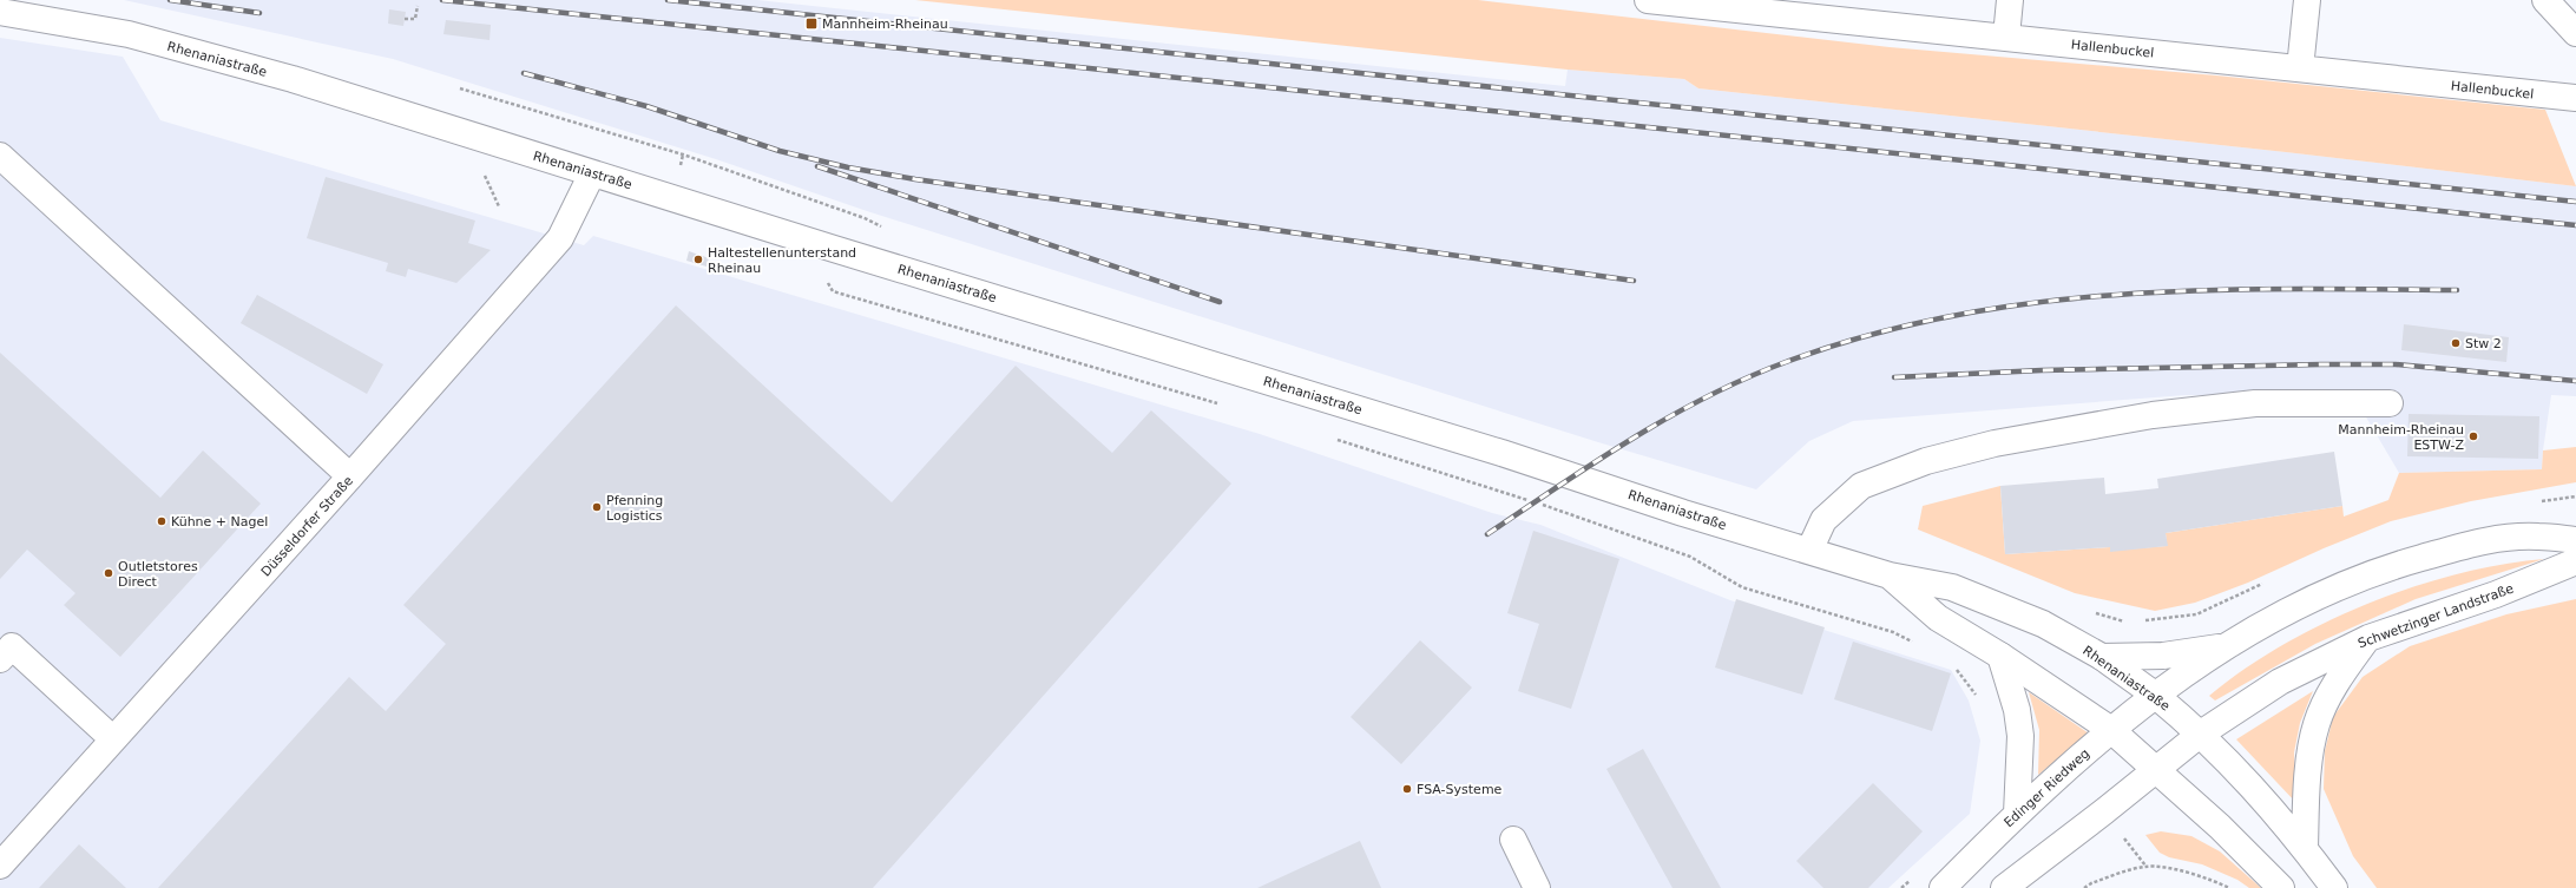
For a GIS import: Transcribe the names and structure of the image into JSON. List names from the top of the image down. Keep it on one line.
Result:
{"streets":{"main road":["Hallenbuckel","Rhenaniastraße","Düsseldorfer Straße","Schwetzinger Landstraße","Edinger Riedweg"]},"crossings":[["Rhenaniastraße","Düsseldorfer Straße"],["Rhenaniastraße","Schwetzinger Landstraße"],["Rhenaniastraße","Edinger Riedweg"]],"places":{"transit":["Mannheim-Rheinau"],"other":["Haltestellenunterstand Rheinau","Stw 2","Mannheim-Rheinau ESTW-Z","Pfenning Logistics","Kühne + Nagel","Outletstores Direct","FSA-Systeme"]}}
